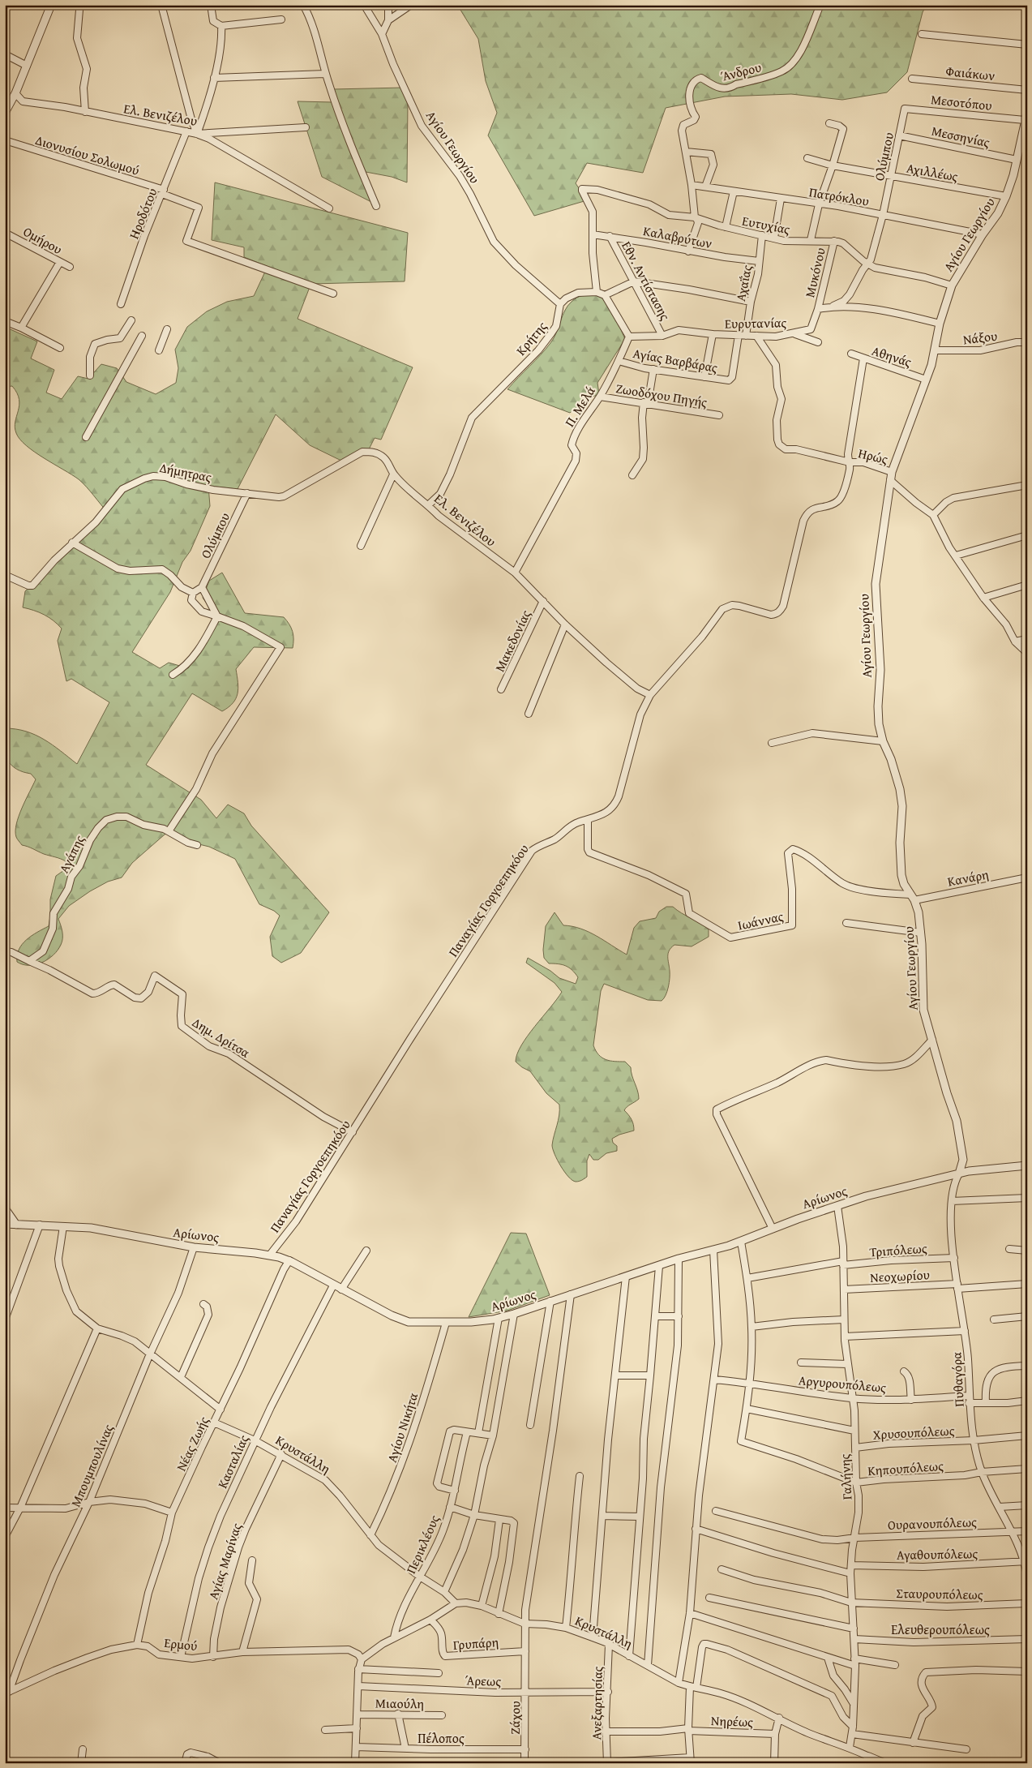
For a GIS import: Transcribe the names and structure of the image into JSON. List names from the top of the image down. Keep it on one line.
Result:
{"streets":{"street":["Άνδρου","Φαιάκων","Μεσοτόπου","Ελ. Βενιζέλου","Μεσσηνίας","Αγίου Γεωργίου","Διονυσίου Σολωμού","Ολύμπου","Αχιλλέως","Πατρόκλου","Ηροδότου","Ευτυχίας","Καλαβρύτων","Ομήρου","Μυκόνου","Εθν. Αντίστασης","Αχαΐας","Ευρυτανίας","Νάξου","Κρήτης","Αθηνάς","Αγίας Βαρβάρας","Ζωοδόχου Πηγής","Π. Μελά","Ηρώς","Δήμητρας","Μακεδονίας","Αγάπης","Κανάρη","Παναγίας Γοργοεπηκόου","Ιωάννας","Δημ. Δρίτσα","Αρίωνος","Τριπόλεως","Νεοχωρίου","Πυθαγόρα","Αργυρουπόλεως","Αγίου Νικήτα","Χρυσουπόλεως","Νέας Ζωής","Κρυστάλλη","Κασταλίας","Μπουμπουλίνας","Κηπουπόλεως","Γαλήνης","Ουρανουπόλεως","Περικλέους","Αγαθουπόλεως","Αγίας Μαρίνας","Σταυρουπόλεως","Ελευθερουπόλεως","Γρυπάρη","Ερμού","Άρεως","Μιαούλη","Ανεξαρτησίας","Ζάχου","Νηρέως","Πέλοπος"]},"crossings":[["Άνδρου","Πατρόκλου"],["Άνδρου","Ευτυχίας"],["Άνδρου","Καλαβρύτων"],["Μεσοτόπου","Αγίου Γεωργίου"],["Μεσοτόπου","Ολύμπου"],["Ελ. Βενιζέλου","Ολύμπου"],["Ελ. Βενιζέλου","Ηροδότου"],["Ελ. Βενιζέλου","Κρήτης"],["Ελ. Βενιζέλου","Π. Μελά"],["Ελ. Βενιζέλου","Δήμητρας"],["Ελ. Βενιζέλου","Μακεδονίας"],["Ελ. Βενιζέλου","Παναγίας Γοργοεπηκόου"],["Μεσσηνίας","Αγίου Γεωργίου"],["Μεσσηνίας","Ολύμπου"],["Αγίου Γεωργίου","Αχιλλέως"],["Αγίου Γεωργίου","Πατρόκλου"],["Αγίου Γεωργίου","Ευτυχίας"],["Αγίου Γεωργίου","Νάξου"],["Αγίου Γεωργίου","Κρήτης"],["Αγίου Γεωργίου","Αθηνάς"],["Αγίου Γεωργίου","Ηρώς"],["Αγίου Γεωργίου","Κανάρη"],["Αγίου Γεωργίου","Ιωάννας"],["Αγίου Γεωργίου","Αρίωνος"],["Αγίου Γεωργίου","Πυθαγόρα"],["Διονυσίου Σολωμού","Ηροδότου"],["Ολύμπου","Αχιλλέως"],["Ολύμπου","Πατρόκλου"],["Ολύμπου","Ευτυχίας"],["Ολύμπου","Δήμητρας"],["Ευτυχίας","Καλαβρύτων"],["Ευτυχίας","Μυκόνου"],["Ευτυχίας","Αχαΐας"],["Καλαβρύτων","Εθν. Αντίστασης"],["Καλαβρύτων","Αχαΐας"],["Μυκόνου","Ευρυτανίας"],["Εθν. Αντίστασης","Ευρυτανίας"],["Αχαΐας","Ευρυτανίας"],["Ευρυτανίας","Αγίας Βαρβάρας"],["Ευρυτανίας","Π. Μελά"],["Ευρυτανίας","Ηρώς"],["Αθηνάς","Παναγίας Γοργοεπηκόου"],["Αγίας Βαρβάρας","Π. Μελά"],["Ζωοδόχου Πηγής","Π. Μελά"],["Ηρώς","Παναγίας Γοργοεπηκόου"],["Αγάπης","Δημ. Δρίτσα"],["Κανάρη","Ιωάννας"],["Παναγίας Γοργοεπηκόου","Ιωάννας"],["Παναγίας Γοργοεπηκόου","Δημ. Δρίτσα"],["Παναγίας Γοργοεπηκόου","Αρίωνος"],["Αρίωνος","Πυθαγόρα"],["Αρίωνος","Αγίου Νικήτα"],["Αρίωνος","Νέας Ζωής"],["Αρίωνος","Κασταλίας"],["Αρίωνος","Μπουμπουλίνας"],["Αρίωνος","Γαλήνης"],["Αρίωνος","Ζάχου"],["Τριπόλεως","Πυθαγόρα"],["Τριπόλεως","Γαλήνης"],["Νεοχωρίου","Πυθαγόρα"],["Νεοχωρίου","Γαλήνης"],["Πυθαγόρα","Αργυρουπόλεως"],["Πυθαγόρα","Χρυσουπόλεως"],["Πυθαγόρα","Κηπουπόλεως"],["Πυθαγόρα","Ουρανουπόλεως"],["Πυθαγόρα","Αγαθουπόλεως"],["Αργυρουπόλεως","Γαλήνης"],["Αγίου Νικήτα","Κρυστάλλη"],["Χρυσουπόλεως","Γαλήνης"],["Νέας Ζωής","Κρυστάλλη"],["Νέας Ζωής","Ερμού"],["Κρυστάλλη","Κασταλίας"],["Κρυστάλλη","Γαλήνης"],["Κρυστάλλη","Περικλέους"],["Κρυστάλλη","Αγίας Μαρίνας"],["Κρυστάλλη","Ανεξαρτησίας"],["Κρυστάλλη","Ζάχου"],["Κασταλίας","Ερμού"],["Κηπουπόλεως","Γαλήνης"],["Γαλήνης","Ουρανουπόλεως"],["Γαλήνης","Αγαθουπόλεως"],["Γαλήνης","Σταυρουπόλεως"],["Γαλήνης","Ελευθερουπόλεως"],["Αγίας Μαρίνας","Ερμού"],["Γρυπάρη","Ζάχου"],["Άρεως","Ανεξαρτησίας"],["Άρεως","Ζάχου"],["Ανεξαρτησίας","Νηρέως"],["Ζάχου","Πέλοπος"]]}
